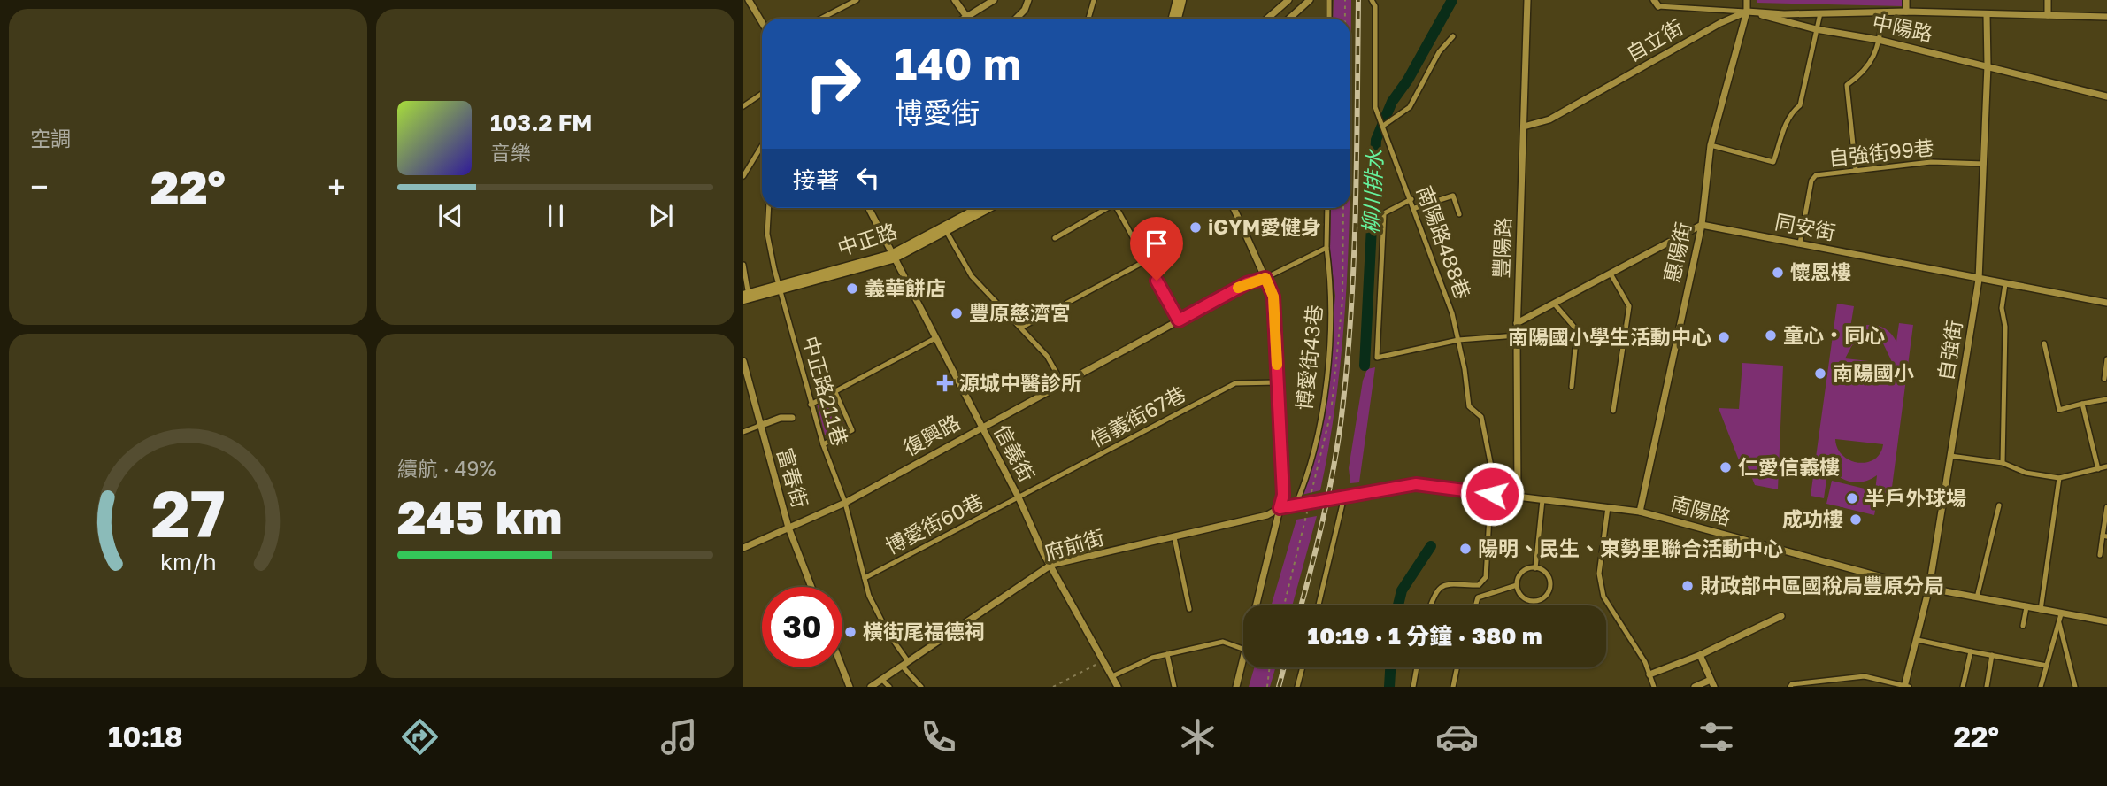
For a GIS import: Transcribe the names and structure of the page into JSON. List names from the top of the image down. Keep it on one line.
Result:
{"streets":{"street":["中陽路","自立街","同安街","中正路","豐陽路","惠陽街","自強街","復興路","信義街","富春街","南陽路","府前街"],"lane":["自強街99巷","南陽路488巷","博愛街43巷","中正路211巷","信義街67巷","博愛街60巷"]},"crossings":[["中陽路","自立街"],["中陽路","惠陽街"],["中陽路","自強街"],["自立街","豐陽路"],["自立街","惠陽街"],["自立街","自強街"],["自強街99巷","同安街"],["自強街99巷","自強街"],["同安街","惠陽街"],["同安街","自強街"],["中正路","中正路211巷"],["中正路","信義街"],["南陽路488巷","南陽路"],["豐陽路","南陽路"],["惠陽街","南陽路"],["自強街","南陽路"],["博愛街43巷","南陽路"],["中正路211巷","復興路"],["中正路211巷","博愛街60巷"],["中正路211巷","府前街"],["信義街67巷","信義街"],["信義街67巷","博愛街60巷"],["復興路","信義街"],["復興路","富春街"],["信義街","博愛街60巷"],["信義街","府前街"],["南陽路","府前街"]],"water":["柳川排水"],"places":{"other":["iGYM愛健身","懷恩樓","義華餅店","豐原慈濟宮","童心‧同心","南陽國小學生活動中心","南陽國小","仁愛信義樓","半戶外球場","成功樓","陽明、民生、東勢里聯合活動中心","財政部中區國稅局豐原分局","橫街尾福德祠"],"health":["源城中醫診所"]},"page":{"tile":["空調",["續航 · 49%","245 km"]],"turn":["140 m","博愛街"],"song":["103.2 FM","音樂"],"then":"接著","heat":["−","22°","+"],"limit":"30","trip":"10:19 · 1 分鐘 · 380 m","tabs":["10:18","22°"],"gauge":["27","km/h"]}}
